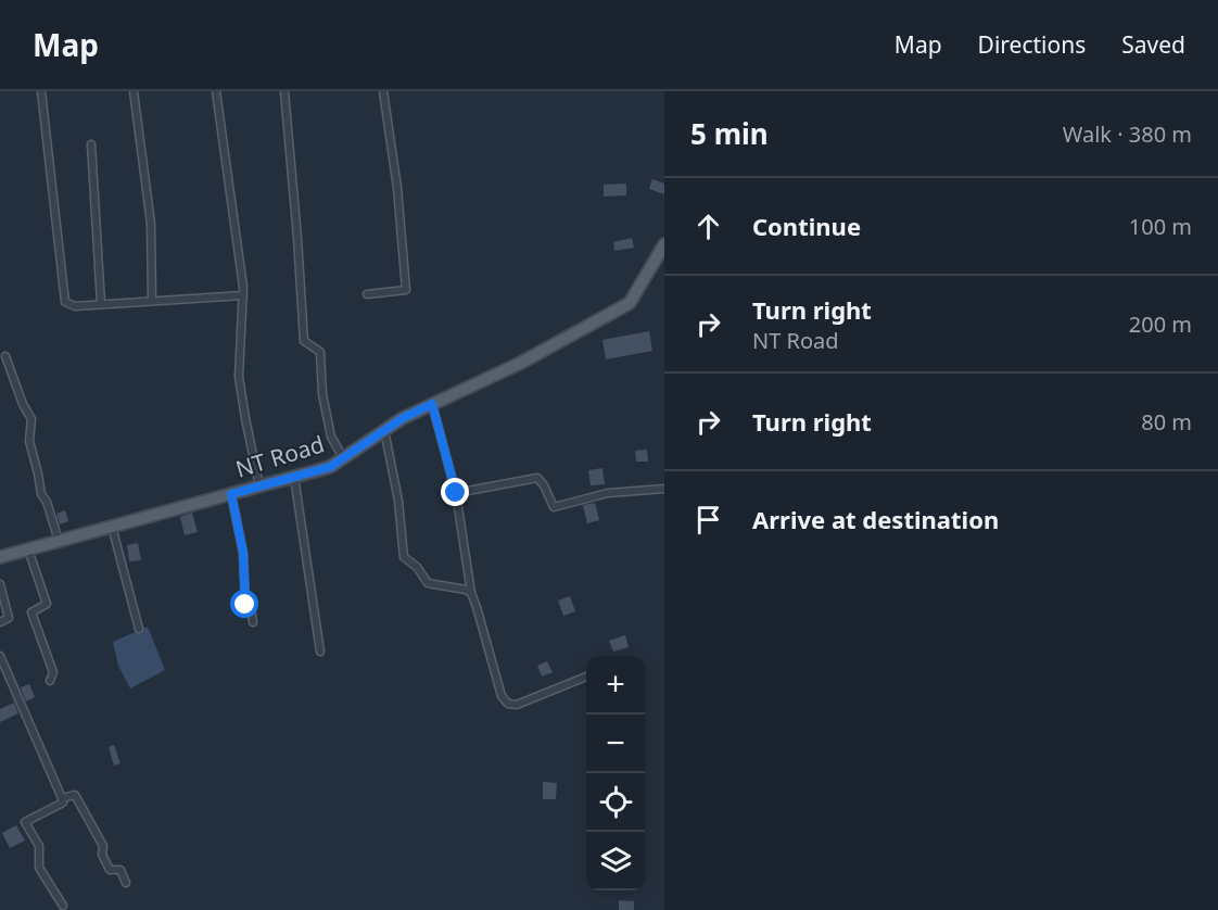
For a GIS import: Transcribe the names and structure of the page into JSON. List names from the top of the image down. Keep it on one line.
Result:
{"streets":{"main road":["NT Road"]},"page":{"header":"Map","nav":["Map","Directions","Saved"],"heading":["5 min","Walk · 380 m"],"list":[["Continue","100 m"],["Turn right","NT Road","200 m"],["Turn right","80 m"],"Arrive at destination"],"map_buttons":["+","−"]}}
